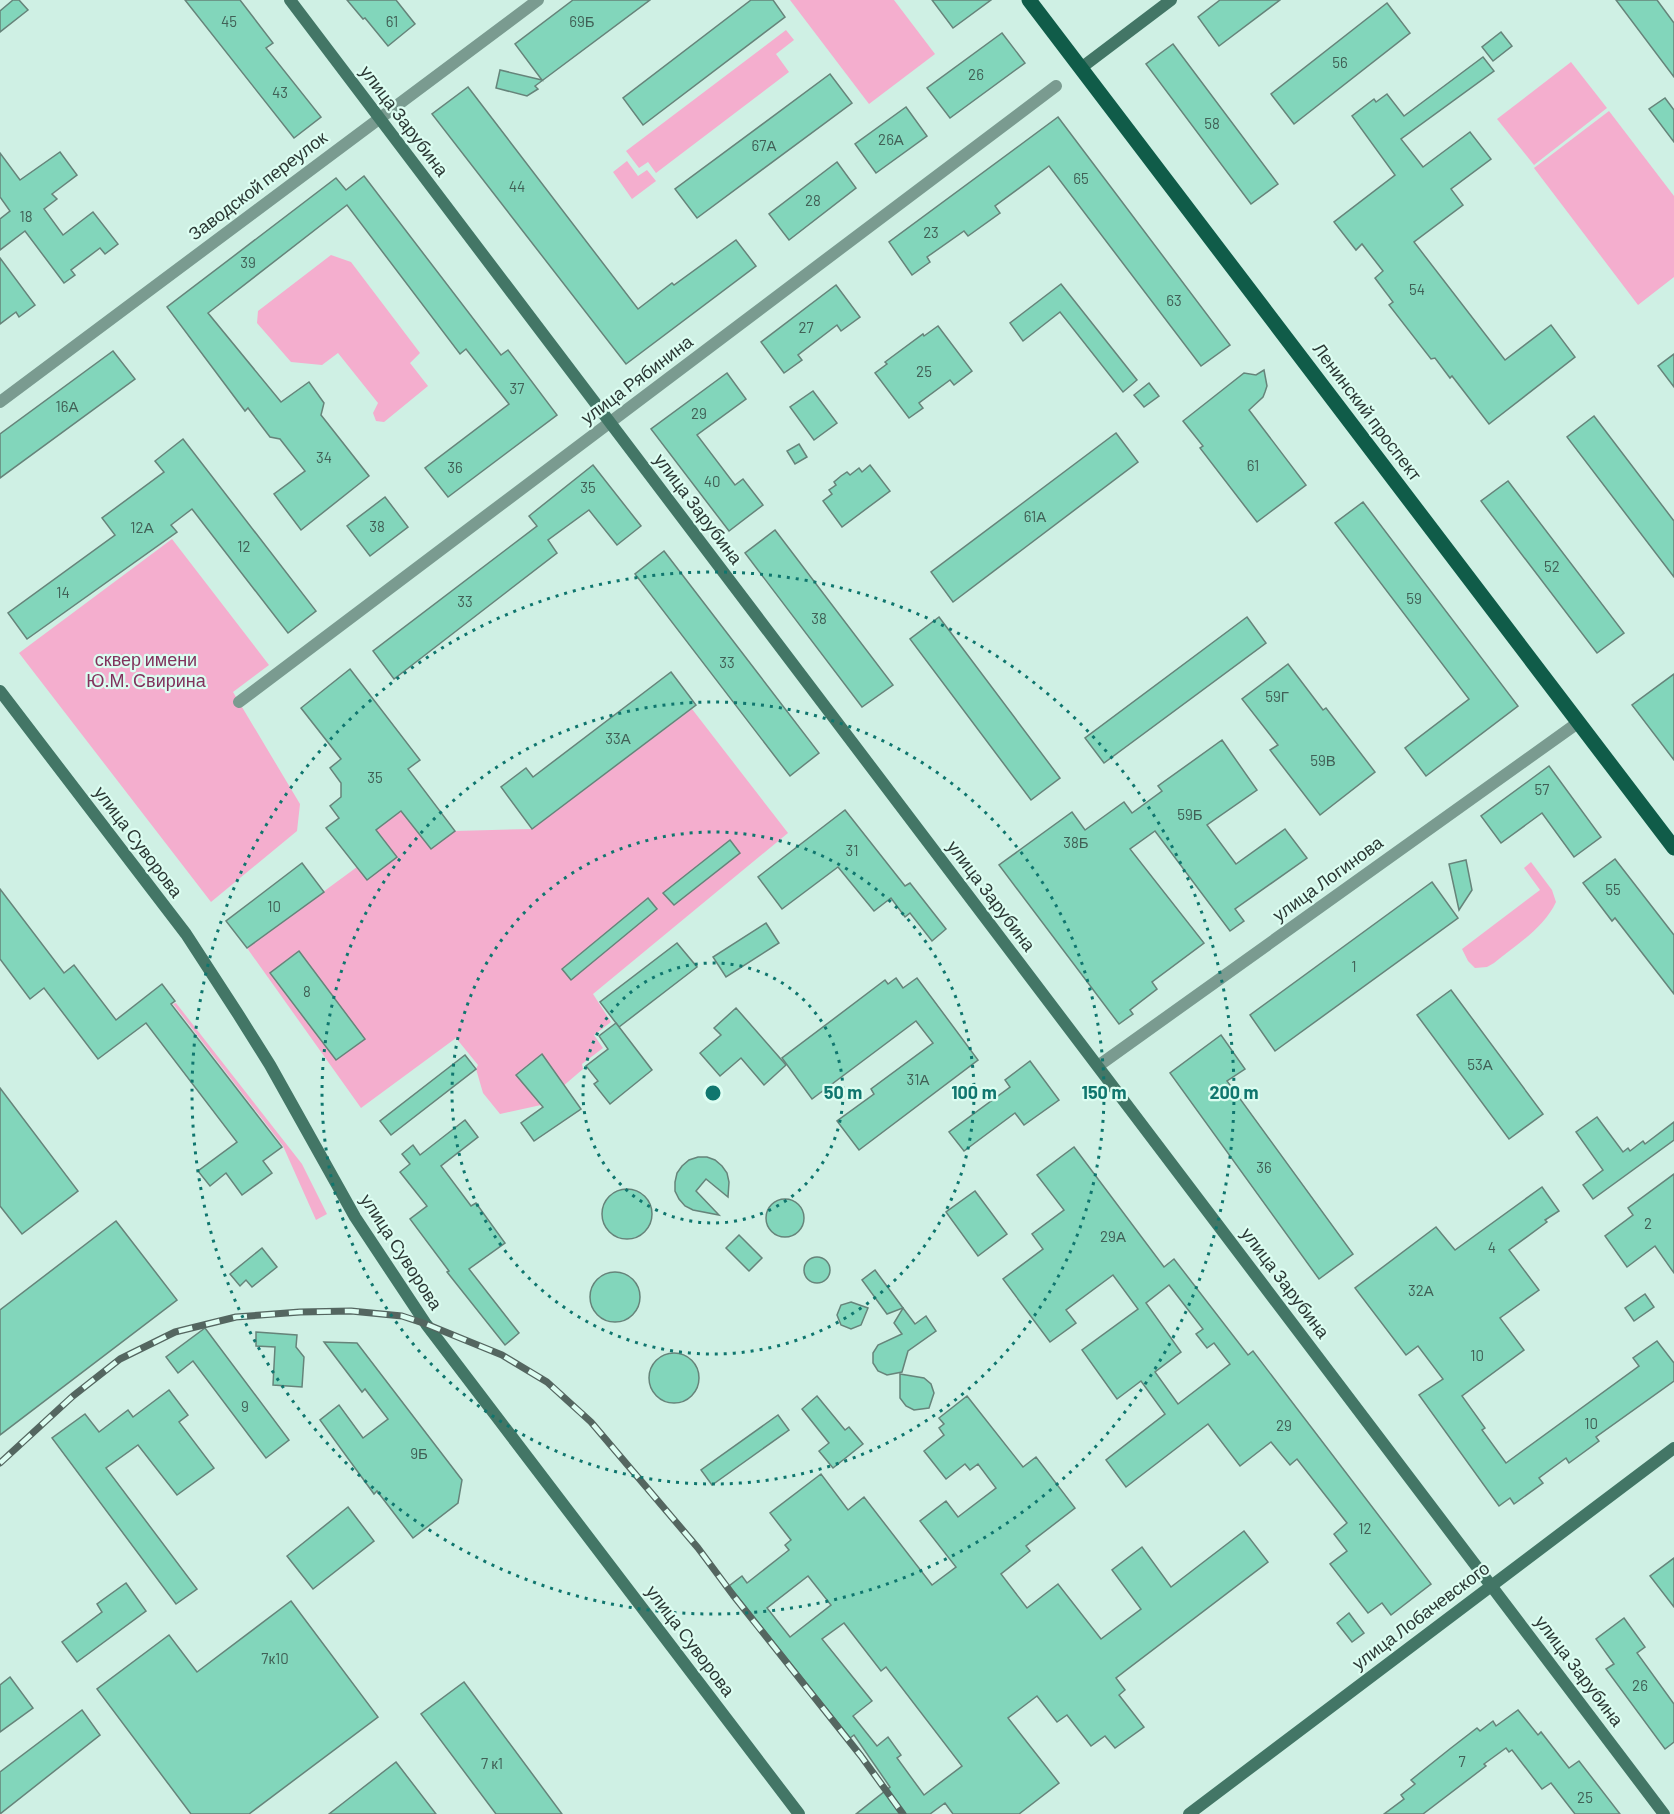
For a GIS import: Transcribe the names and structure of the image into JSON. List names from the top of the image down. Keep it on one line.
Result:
{"streets":{"main road":["Ленинский проспект"],"street":["улица Зарубина","Заводской переулок","улица Рябинина","улица Суворова","улица Логинова","улица Лобачевского"]},"crossings":[["улица Зарубина","Заводской переулок"],["улица Зарубина","улица Рябинина"],["улица Зарубина","улица Логинова"],["улица Зарубина","улица Лобачевского"],["Ленинский проспект","улица Логинова"]],"parks":["сквер имени Ю.М. Свирина"],"house_numbers":["45","61","69Б","56","26","43","58","26А","67А","65","44","28","18","23","39","54","63","27","25","37","16А","29","34","61","36","40","35","61А","38","12А","12","52","14","59","33","38","33","59Г","33А","59В","35","57","59Б","38Б","31","55","10","1","8","53А","31А","36","2","29А","4","32А","10","9","10","29","9Б","12","7к10","26","7","7 к1","25"],"rings":["50 m","100 m","150 m","200 m"]}
